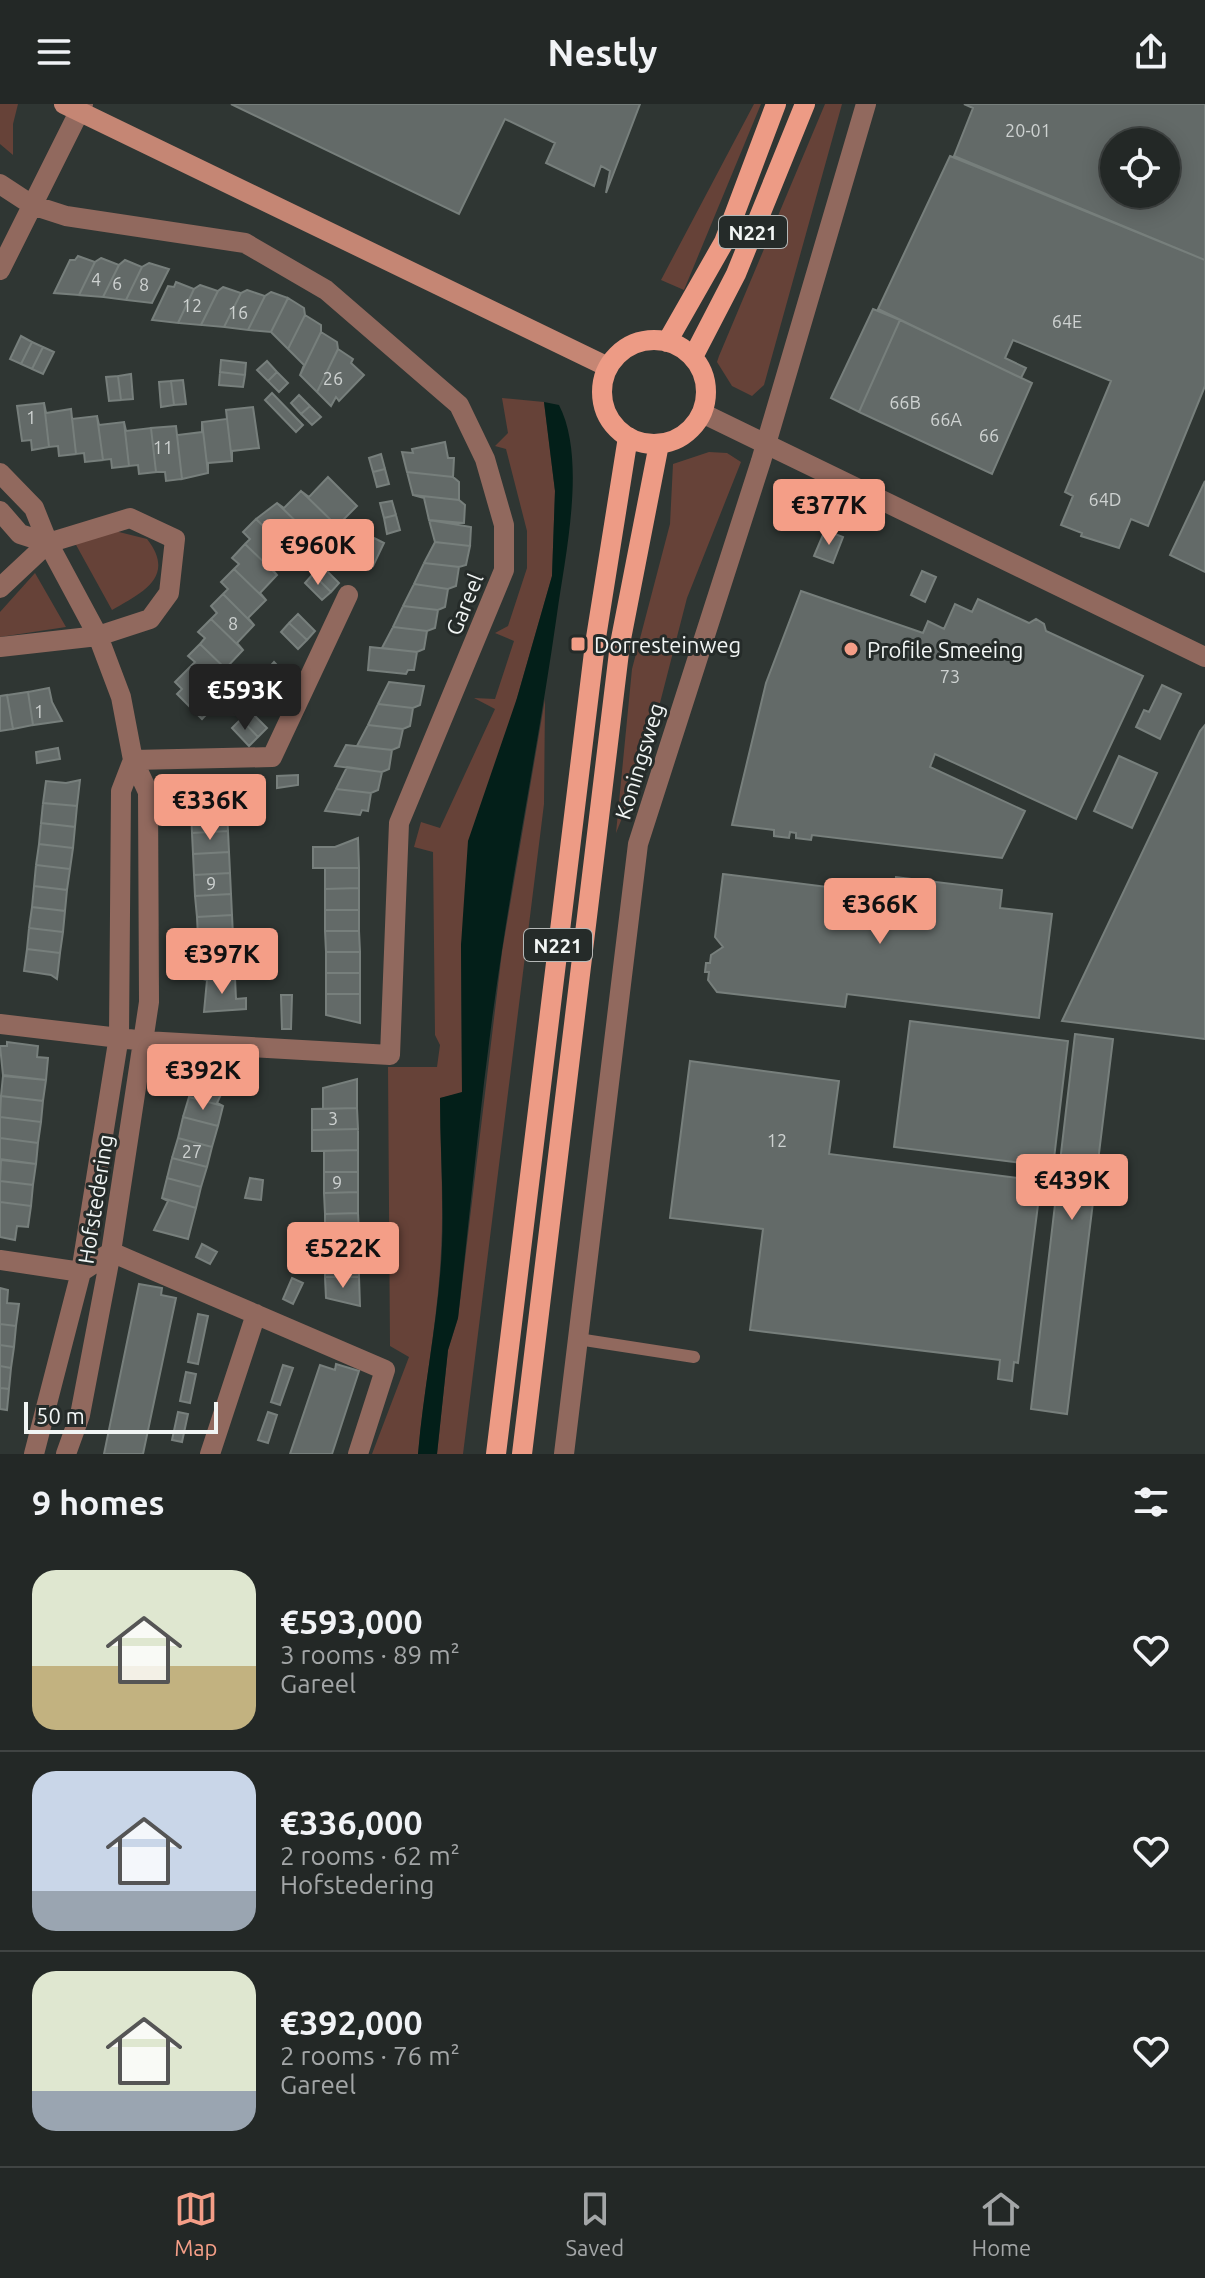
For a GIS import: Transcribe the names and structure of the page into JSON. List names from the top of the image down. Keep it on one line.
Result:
{"streets":{"main road":["N221","Koningsweg"],"street":["Gareel","Hofstedering"]},"crossings":[["N221","Koningsweg"],["Gareel","Hofstedering"]],"places":{"transit":["Dorresteinweg"],"other":["Profile Smeeing"]},"house_numbers":["20-01","4","6","8","12","16","64E","26","66B","1","66A","66","11","64D","8","73","1","9","3","12","27","9"],"scale_bar":"50 m","page":{"header":"Nestly","price":["€377K","€960K","€593K","€336K","€366K","€397K","€392K","€439K","€522K"],"scale":"50 m","heading":"9 homes","list":[{"name":"€593,000","note":"3 rooms · 89 m² · Gareel"},{"name":"€336,000","note":"2 rooms · 62 m² · Hofstedering"},{"name":"€392,000","note":"2 rooms · 76 m² · Gareel"}],"tabs":["Map","Saved","Home"]}}
